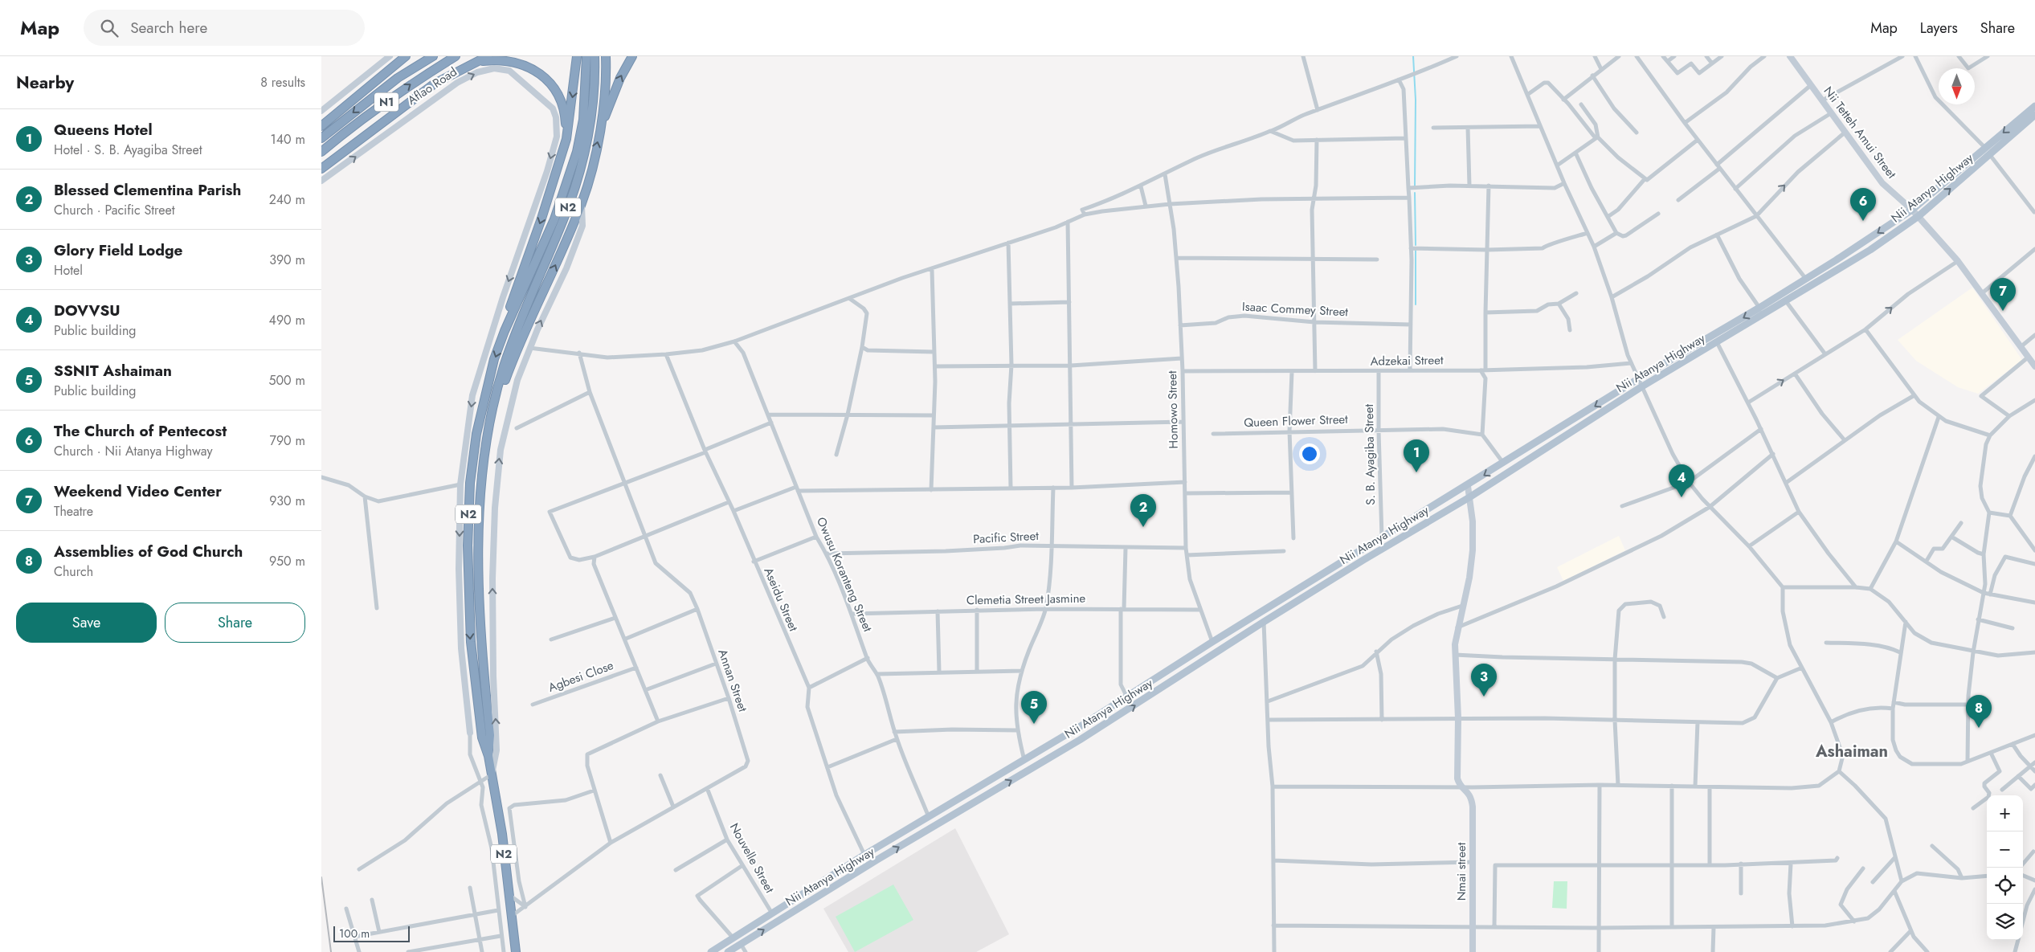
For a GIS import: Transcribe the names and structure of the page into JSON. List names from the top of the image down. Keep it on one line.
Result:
{"streets":{"highway":["Aflao Road","N1","N2"],"main road":["Nii Atanya Highway"],"street":["Nii Tetteh Amui Street","Isaac Commey Street","Adzekai Street","Homowo Street","Queen Flower Street","S. B. Ayagiba Street","Pacific Street","Owusu Koranteng Street","Aseidu Street","Clemetia Street Jasmine","Agbesi Close","Annan Street","Nouvelle Street","Nmai street"]},"crossings":[["Nii Tetteh Amui Street","Nii Atanya Highway"],["N2","Annan Street"],["Isaac Commey Street","Homowo Street"],["Adzekai Street","Homowo Street"],["Adzekai Street","S. B. Ayagiba Street"],["Homowo Street","Pacific Street"],["Homowo Street","Clemetia Street Jasmine"],["Queen Flower Street","S. B. Ayagiba Street"],["Pacific Street","Owusu Koranteng Street"],["Owusu Koranteng Street","Clemetia Street Jasmine"],["Annan Street","Nouvelle Street"]],"districts":["Ashaiman"],"scale_bar":"100 m","north":"bottom","page":{"header":"Map","search":"Search here","nav":["Map","Layers","Share"],"heading":["Nearby","8 results"],"list":[{"mark":"1","name":"Queens Hotel","note":"Hotel · S. B. Ayagiba Street","value":"140 m"},{"mark":"2","name":"Blessed Clementina Parish","note":"Church · Pacific Street","value":"240 m"},{"mark":"3","name":"Glory Field Lodge","note":"Hotel","value":"390 m"},{"mark":"4","name":"DOVVSU","note":"Public building","value":"490 m"},{"mark":"5","name":"SSNIT Ashaiman","note":"Public building","value":"500 m"},{"mark":"6","name":"The Church of Pentecost","note":"Church · Nii Atanya Highway","value":"790 m"},{"mark":"7","name":"Weekend Video Center","note":"Theatre","value":"930 m"},{"mark":"8","name":"Assemblies of God Church","note":"Church","value":"950 m"}],"pins":["6","7","1","4","2","3","5","8"],"buttons":["Save","Share"],"map_buttons":["+","−"],"scale":"100 m"}}
